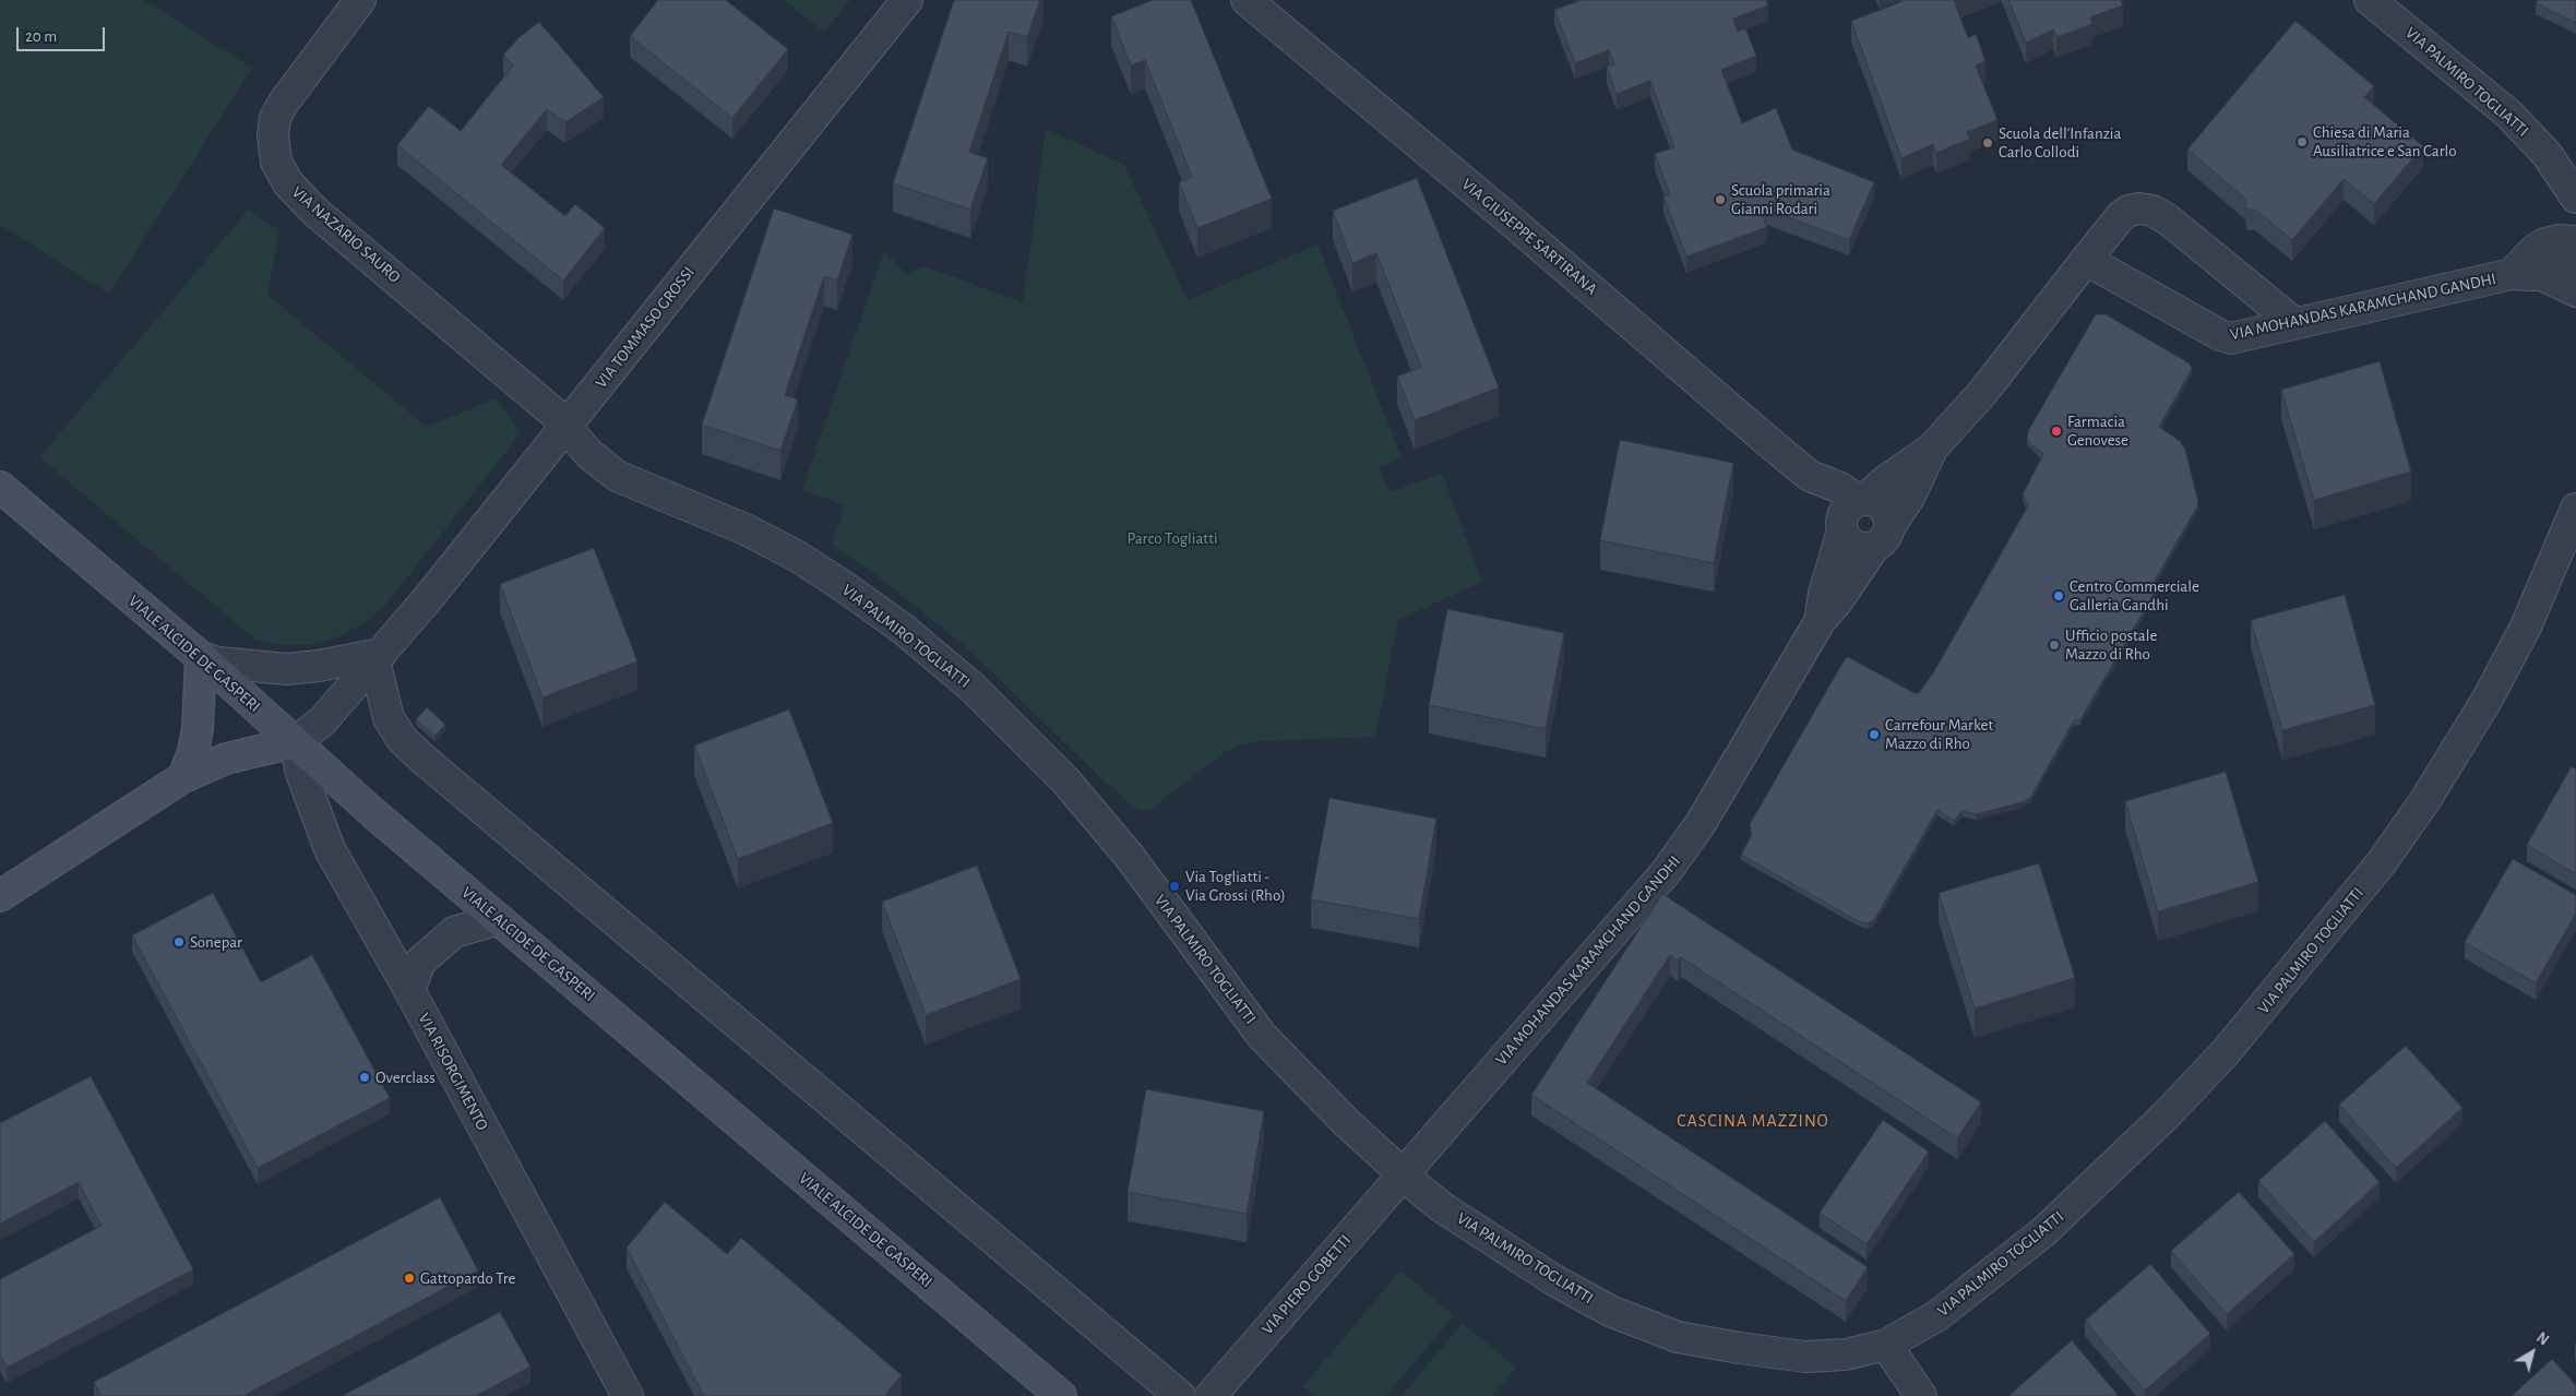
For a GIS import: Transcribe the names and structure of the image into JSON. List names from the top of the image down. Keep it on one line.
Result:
{"streets":{"street":["VIA PALMIRO TOGLIATTI","VIA NAZARIO SAURO","VIA GIUSEPPE SARTIRANA","VIA MOHANDAS KARAMCHAND GANDHI","VIA TOMMASO GROSSI","VIALE ALCIDE DE GASPERI","VIA RISORGIMENTO","VIA PIERO GOBETTI"]},"crossings":[["VIA PALMIRO TOGLIATTI","VIA NAZARIO SAURO"],["VIA PALMIRO TOGLIATTI","VIA MOHANDAS KARAMCHAND GANDHI"],["VIA PALMIRO TOGLIATTI","VIA TOMMASO GROSSI"],["VIA PALMIRO TOGLIATTI","VIA PIERO GOBETTI"],["VIA NAZARIO SAURO","VIA TOMMASO GROSSI"],["VIA GIUSEPPE SARTIRANA","VIA MOHANDAS KARAMCHAND GANDHI"],["VIA MOHANDAS KARAMCHAND GANDHI","VIA PIERO GOBETTI"],["VIA TOMMASO GROSSI","VIALE ALCIDE DE GASPERI"],["VIA TOMMASO GROSSI","VIA RISORGIMENTO"],["VIALE ALCIDE DE GASPERI","VIA RISORGIMENTO"]],"districts":["CASCINA MAZZINO"],"parks":["Parco Togliatti"],"places":["Chiesa di Maria Ausiliatrice e San Carlo","Scuola dell'Infanzia Carlo Collodi","Scuola primaria Gianni Rodari","Farmacia Genovese","Centro Commerciale Galleria Gandhi","Ufficio postale Mazzo di Rho","Carrefour Market Mazzo di Rho","Via Togliatti - Via Grossi (Rho)","Sonepar","Overclass","Gattopardo Tre"],"scale_bar":"20 m","north":"top right"}
